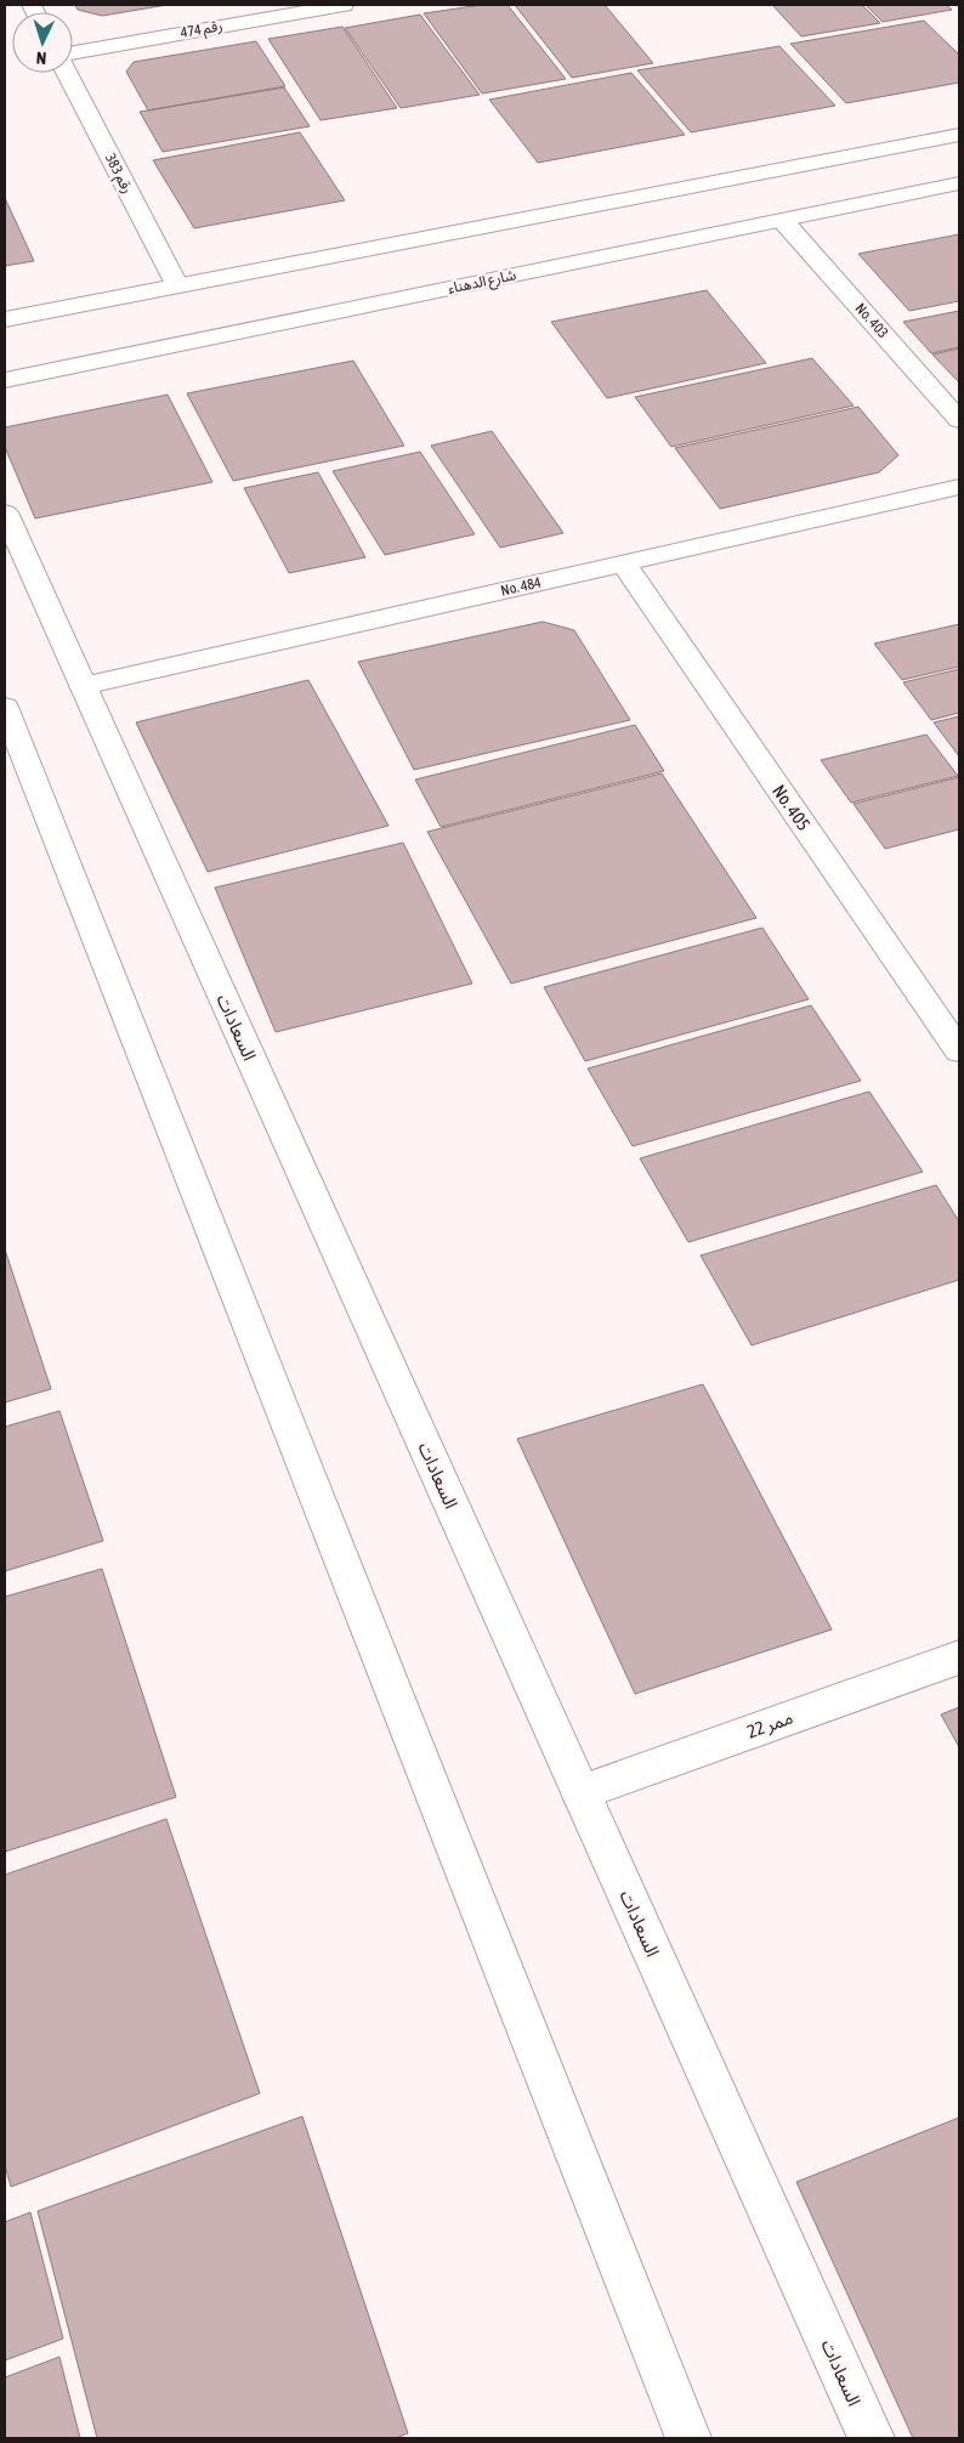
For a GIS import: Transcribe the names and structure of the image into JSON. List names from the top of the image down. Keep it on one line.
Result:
{"streets":{"street":["رقم 474","رقم 383","شارع الدهناء","No. 403","No. 484","No. 405","السعادات","ممر 22"]},"crossings":[["شارع الدهناء","No. 403"],["No. 484","No. 405"],["No. 484","السعادات"],["السعادات","ممر 22"]],"north":"bottom"}
